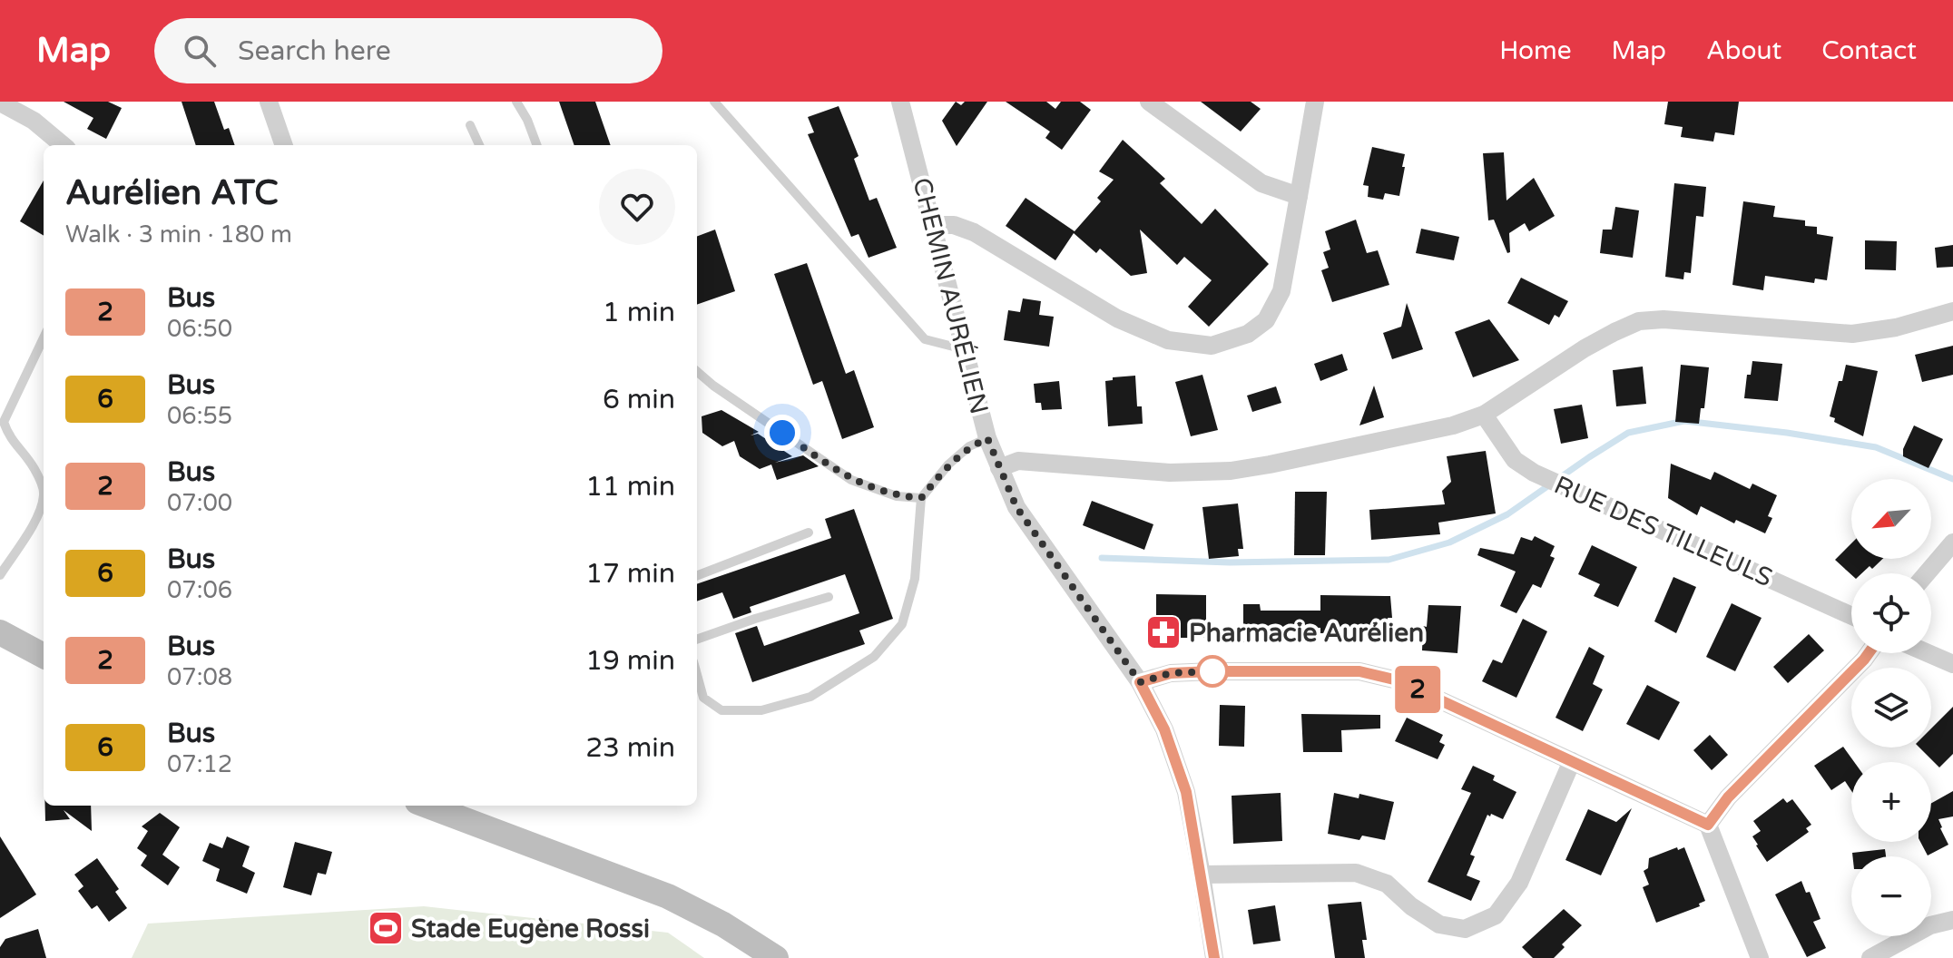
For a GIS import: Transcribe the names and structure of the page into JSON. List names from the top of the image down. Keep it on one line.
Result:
{"streets":{"street":["CHEMIN AURÉLIEN","RUE DES TILLEULS"]},"places":{"pharmacy":["Pharmacie Aurélien"],"sports":["Stade Eugène Rossi"]},"lines":["bus line 2"],"north":"bottom left","page":{"header":"Map","search":"Search here","nav":["Home","Map","About","Contact"],"on_map":"2","heading":["Aurélien ATC","Walk · 3 min · 180 m"],"list":[{"mark":"2","name":"Bus","note":"06:50","value":"1 min"},{"mark":"6","name":"Bus","note":"06:55","value":"6 min"},{"mark":"2","name":"Bus","note":"07:00","value":"11 min"},{"mark":"6","name":"Bus","note":"07:06","value":"17 min"},{"mark":"2","name":"Bus","note":"07:08","value":"19 min"},{"mark":"6","name":"Bus","note":"07:12","value":"23 min"}],"map_buttons":["+","−"]}}
